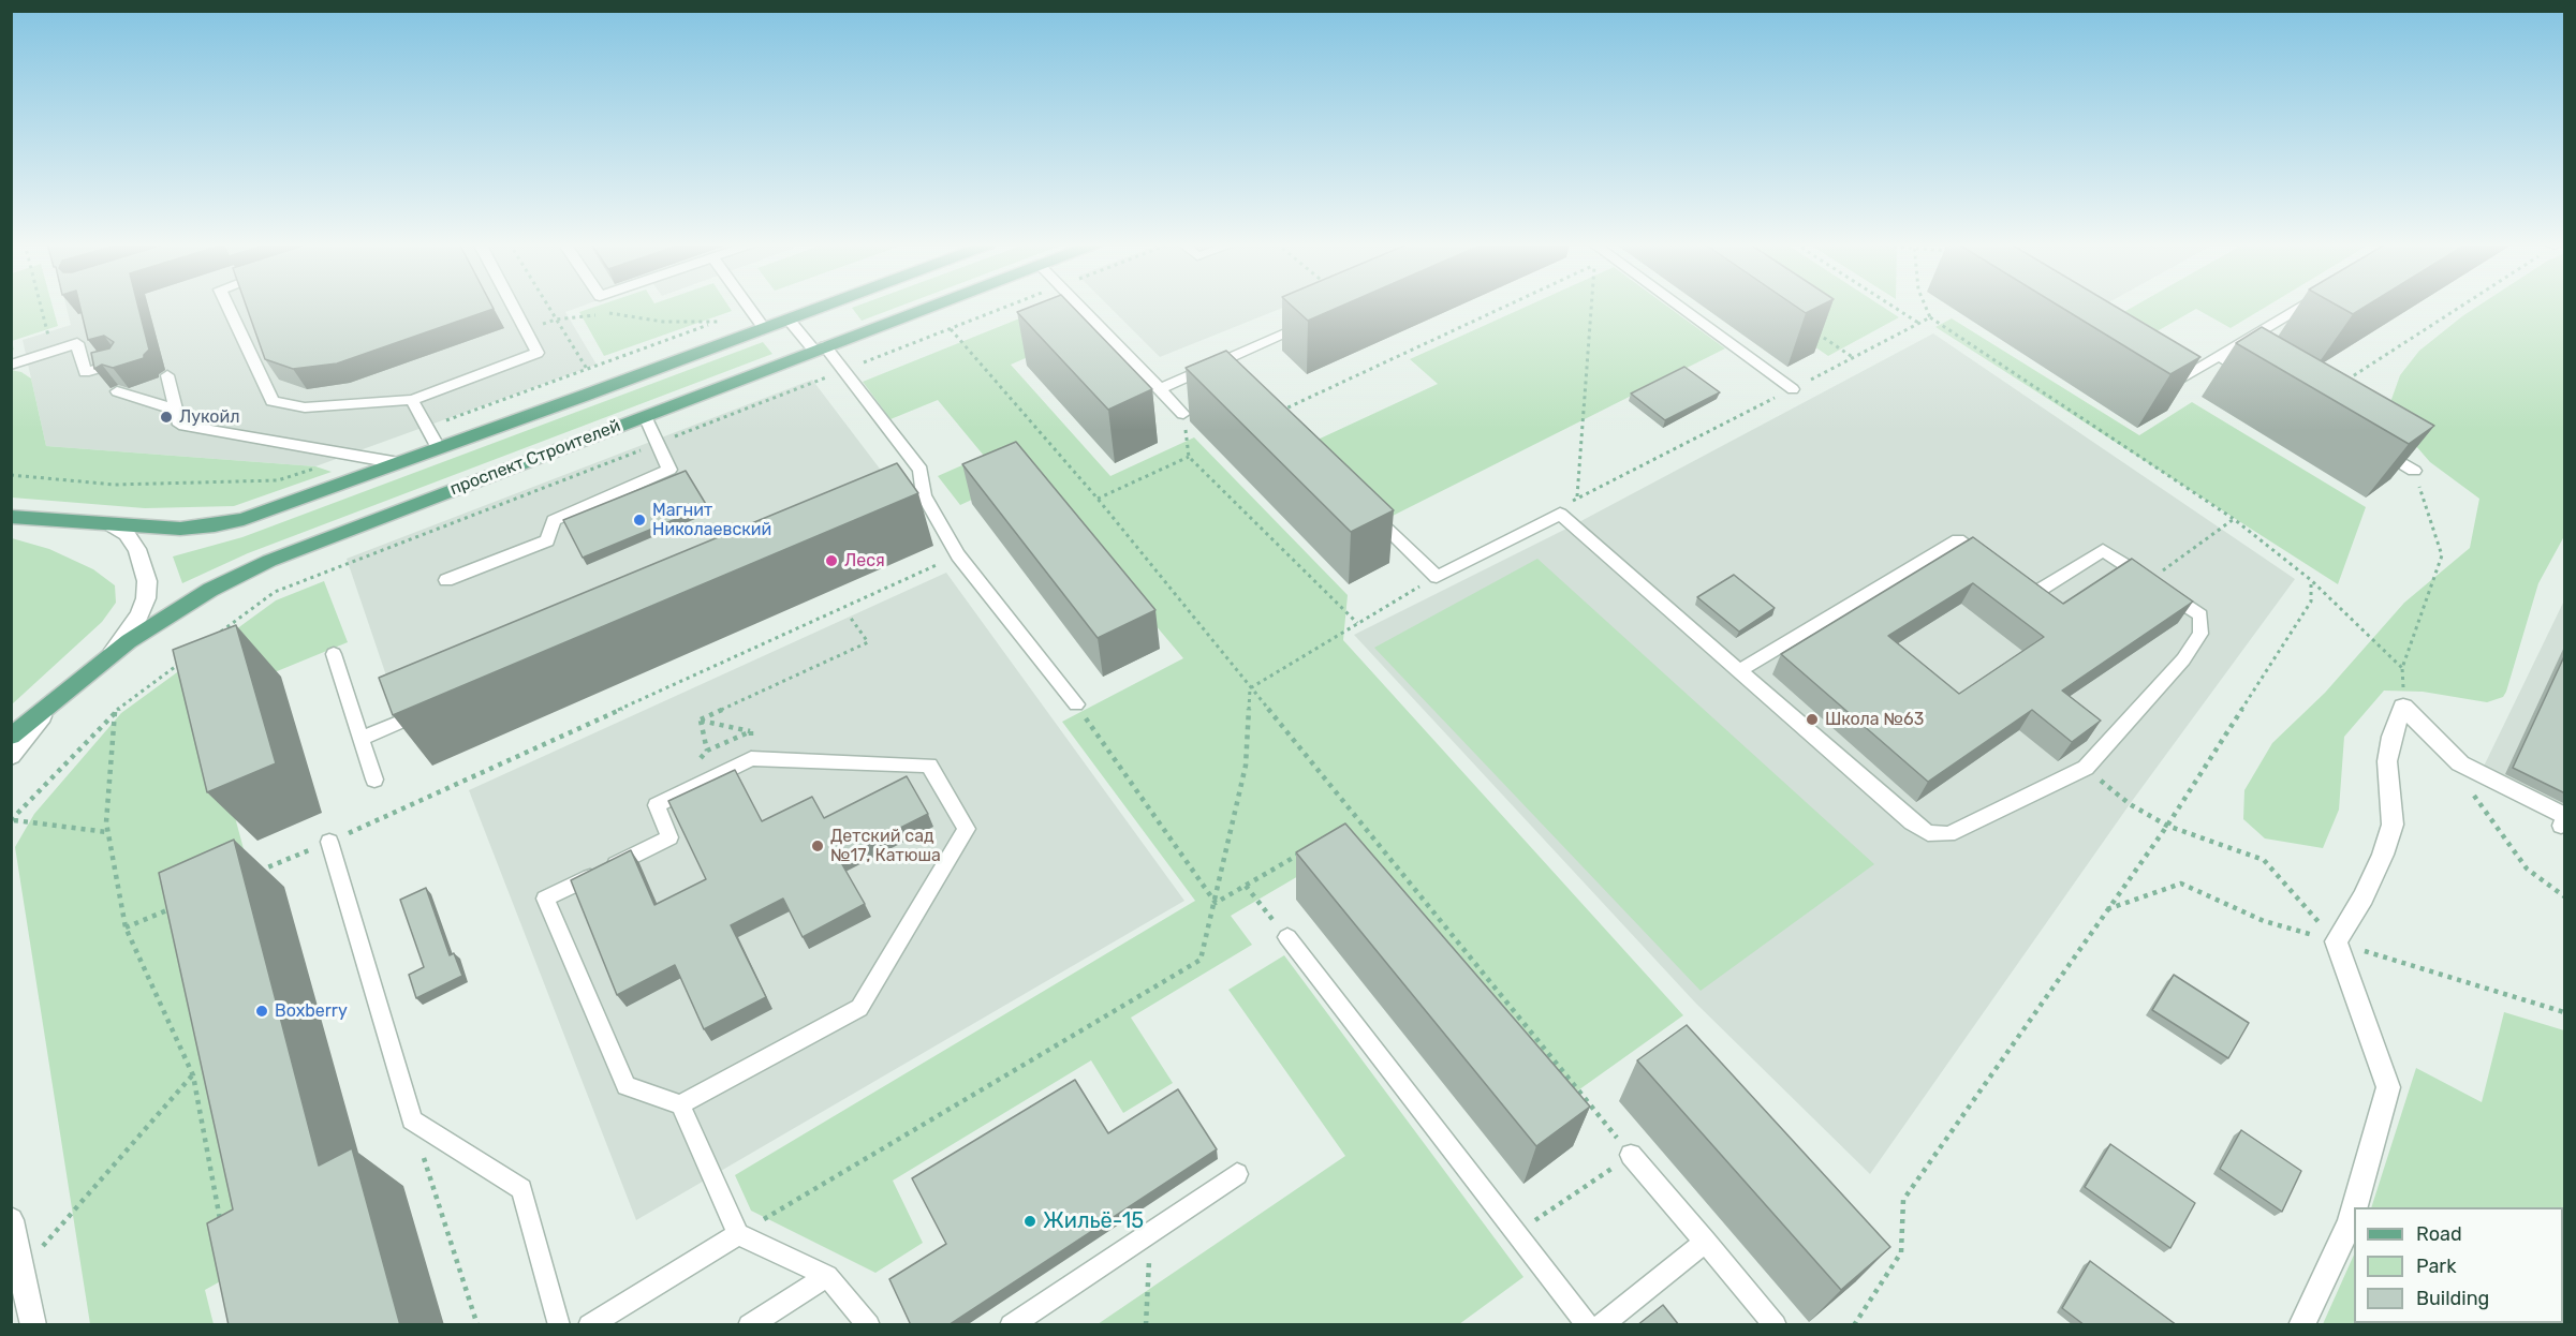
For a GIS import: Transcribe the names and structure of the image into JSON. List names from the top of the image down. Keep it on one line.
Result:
{"streets":{"main road":["проспект Строителей"]},"places":["Лукойл","Магнит Николаевский","Леся","Школа №63","Детский сад №17, Катюша","Boxberry","Жильё-15"],"legend":["Road","Park","Building"]}
